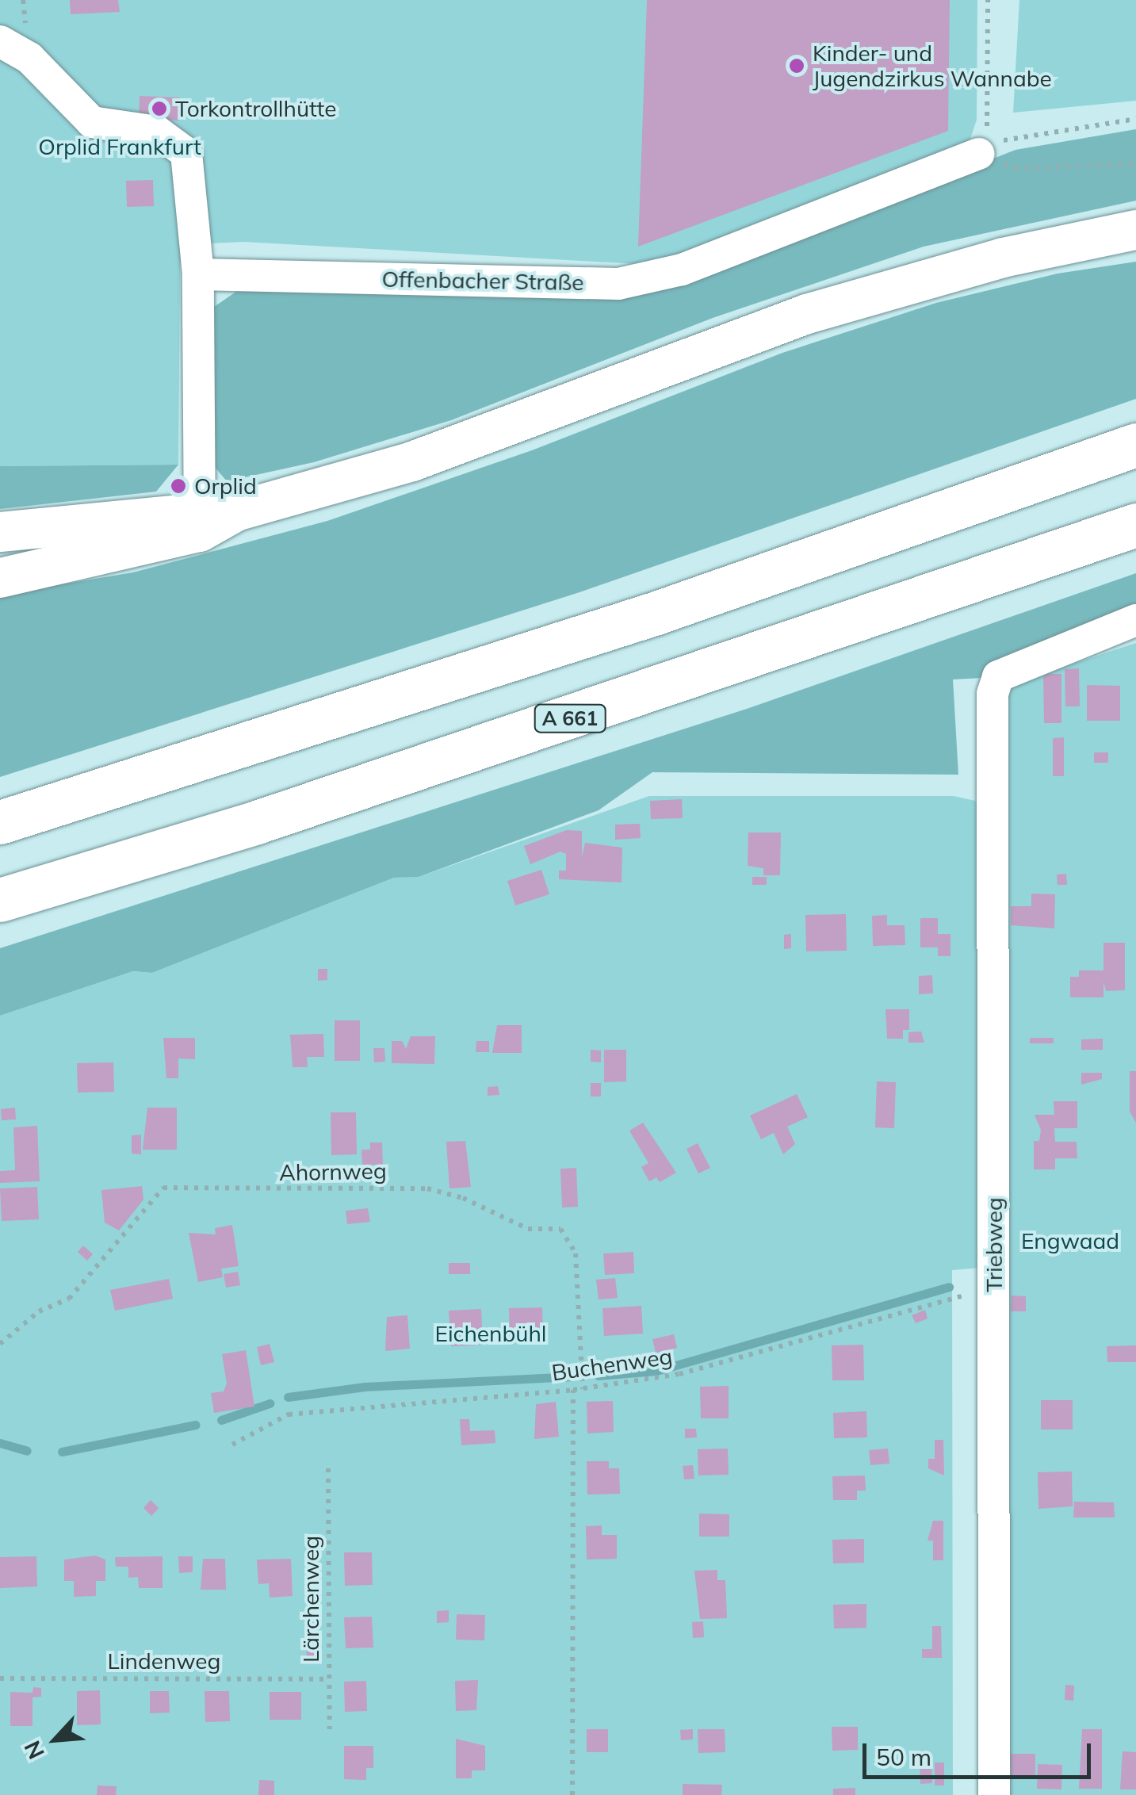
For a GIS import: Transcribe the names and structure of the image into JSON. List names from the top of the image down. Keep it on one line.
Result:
{"streets":{"highway":["A 661"],"street":["Offenbacher Straße","Triebweg"],"path":["Ahornweg","Buchenweg","Lärchenweg","Lindenweg"]},"crossings":[["Ahornweg","Buchenweg"],["Triebweg","Buchenweg"],["Lärchenweg","Lindenweg"]],"parks":["Orplid Frankfurt","Engwaad","Eichenbühl"],"places":["Kinder- und Jugendzirkus Wannabe","Torkontrollhütte","Orplid"],"scale_bar":"50 m","north":"bottom left"}
